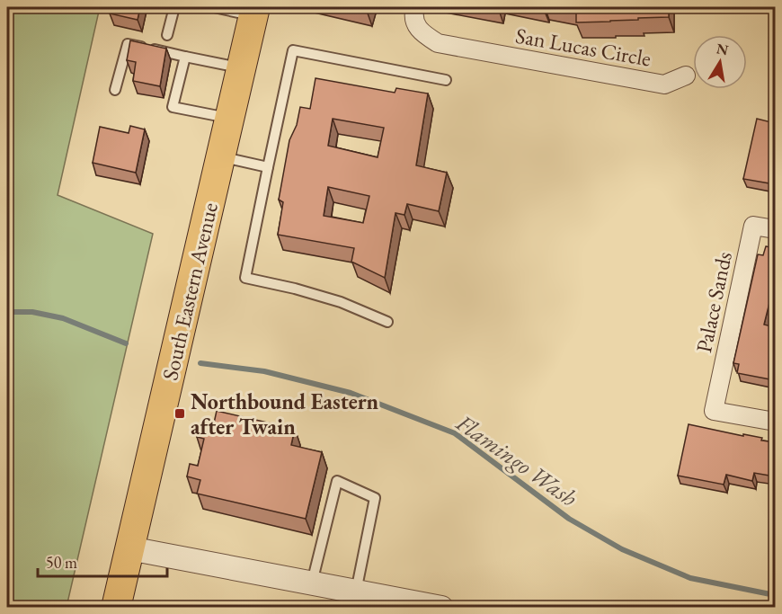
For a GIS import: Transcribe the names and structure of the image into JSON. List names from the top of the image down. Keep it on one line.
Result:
{"streets":{"main road":["South Eastern Avenue"],"street":["San Lucas Circle","Palace Sands"]},"water":["Flamingo Wash"],"places":{"transit":["Northbound Eastern after Twain"]},"scale_bar":"50 m","north":"top"}
